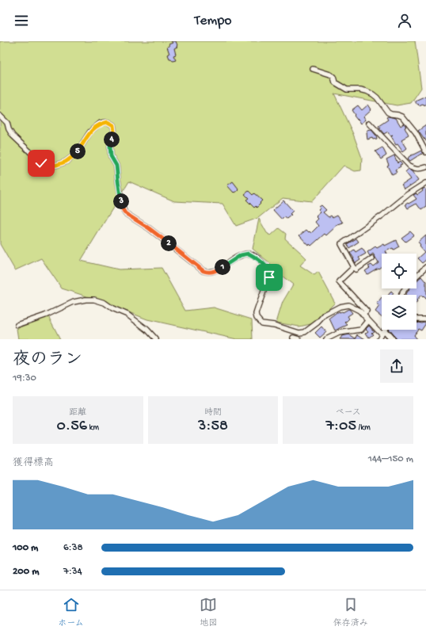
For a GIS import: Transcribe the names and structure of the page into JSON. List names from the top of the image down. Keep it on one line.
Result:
{"page":{"header":"Tempo","pins":["4","5","3","2","1"],"heading":["夜のラン","19:30"],"stats":[["距離","0.56 km"],["時間","3:58"],["ペース","7:05 /km"]],"chart":["獲得標高","144–150 m"],"list":[{"name":"100 m","note":"6:38"},{"name":"200 m","note":"7:34"}],"tabs":["ホーム","地図","保存済み"]}}
